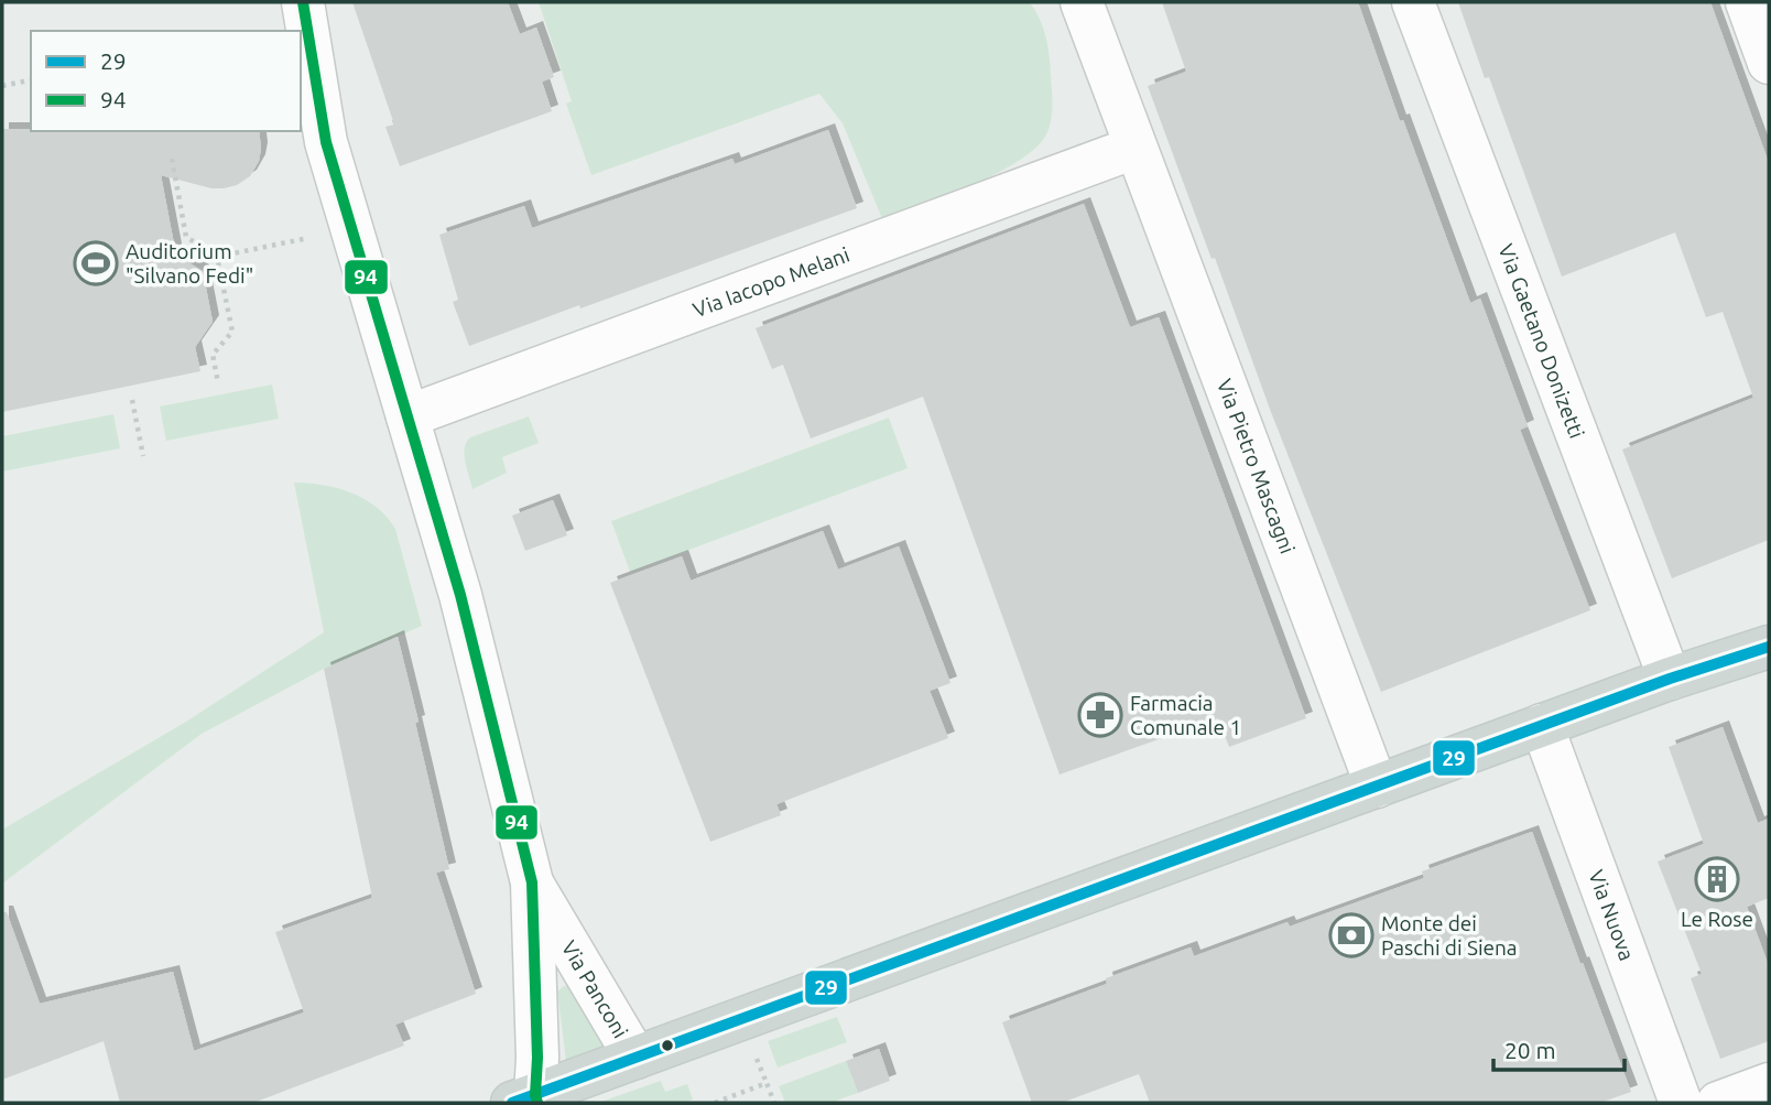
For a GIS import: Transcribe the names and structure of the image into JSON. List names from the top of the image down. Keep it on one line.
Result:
{"streets":{"street":["Via Iacopo Melani","Via Gaetano Donizetti","Via Pietro Mascagni","Via Nuova","Via Panconi"]},"crossings":[["Via Iacopo Melani","Via Pietro Mascagni"],["Via Iacopo Melani","Via Panconi"]],"places":{"sports":["Auditorium \"Silvano Fedi\""],"pharmacy":["Farmacia Comunale 1"],"building":["Le Rose"],"bank":["Monte dei Paschi di Siena"]},"lines":["transit line 94","transit line 29"],"legend":["29","94"],"scale_bar":"20 m"}
